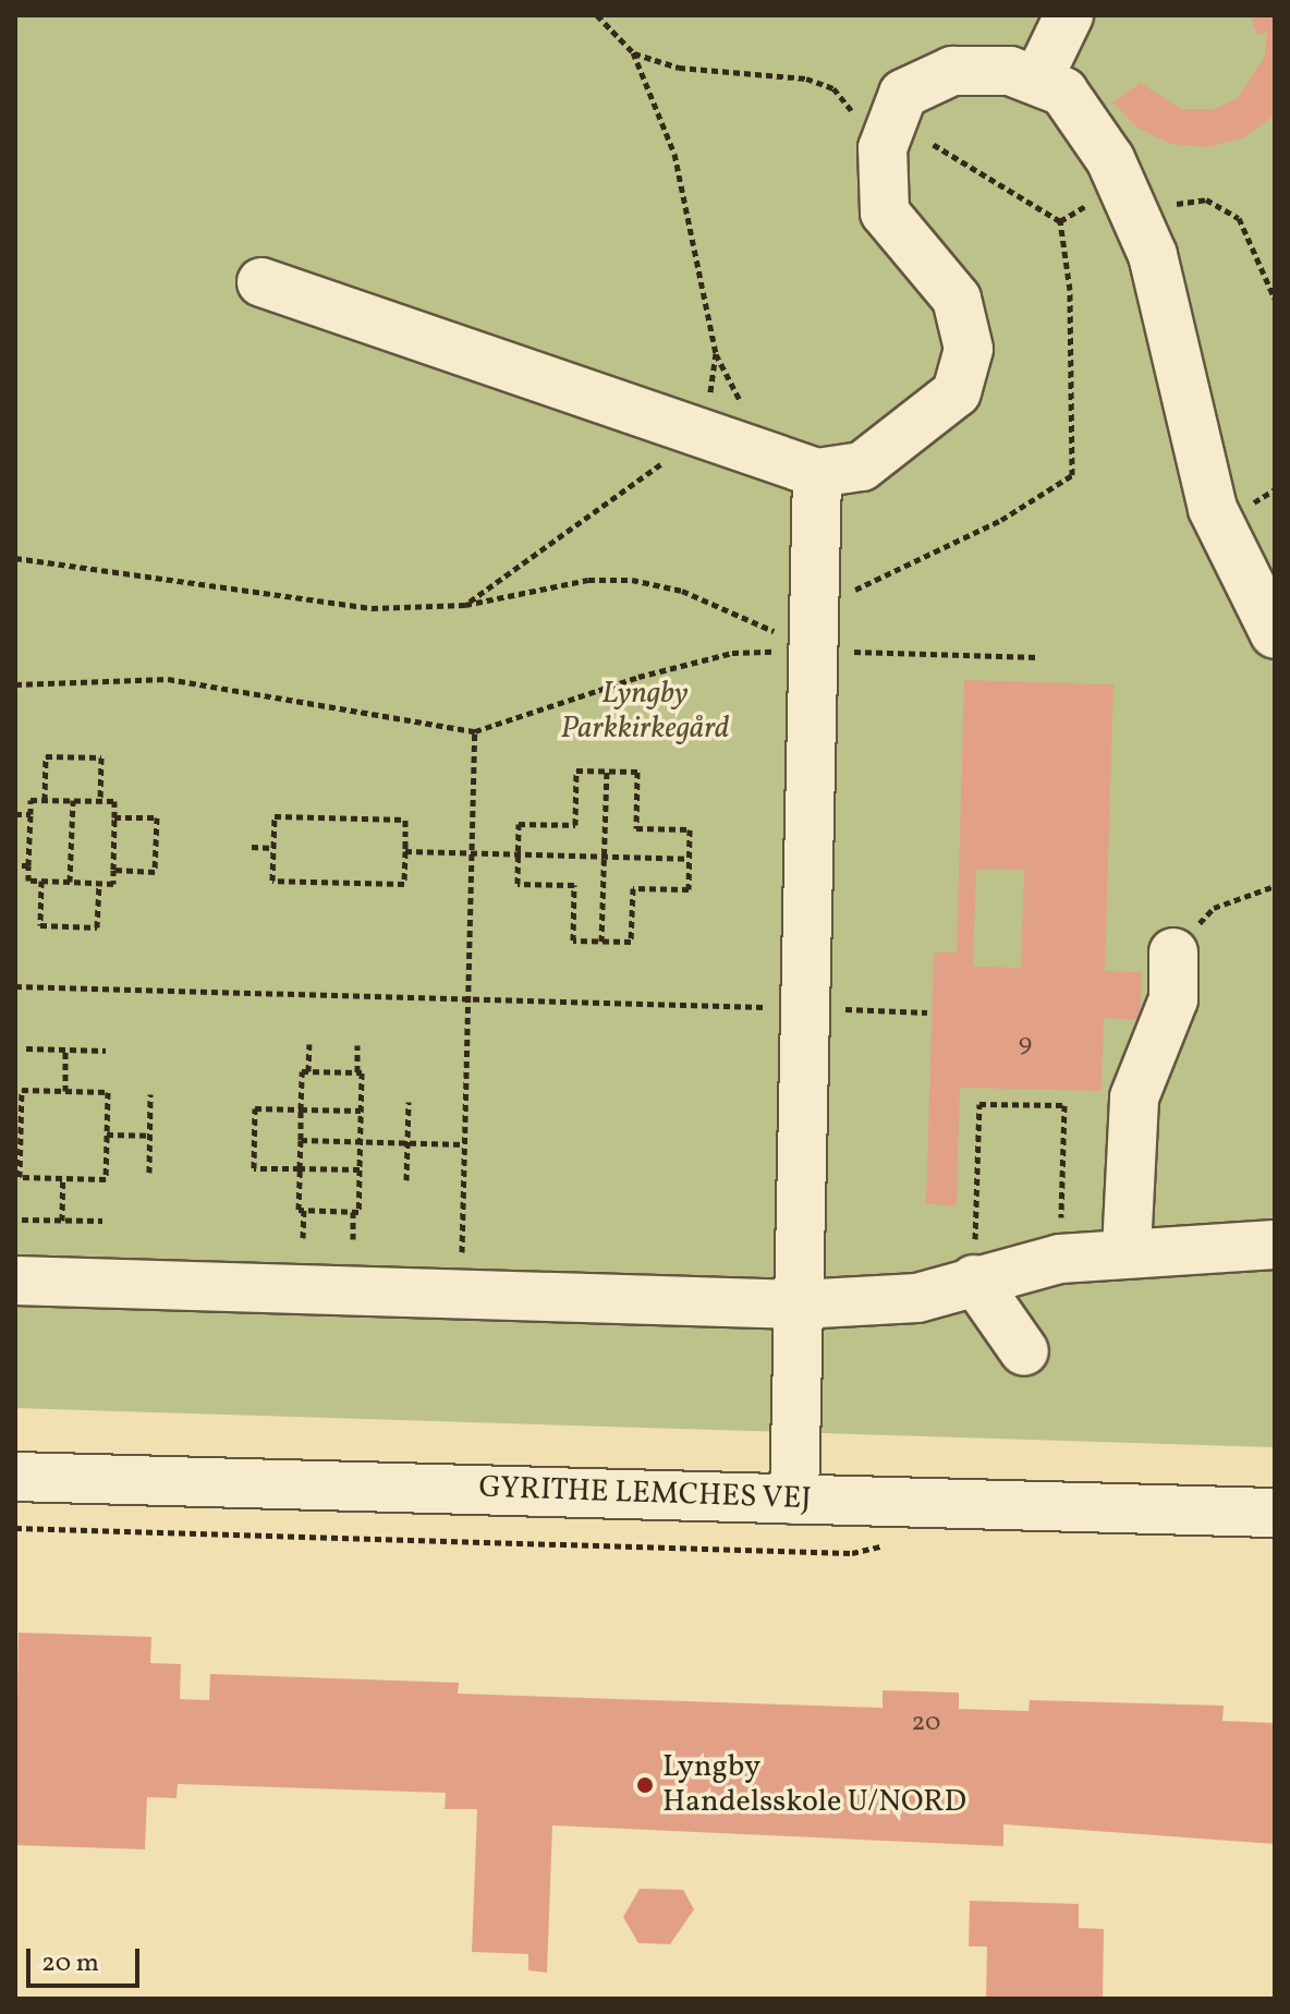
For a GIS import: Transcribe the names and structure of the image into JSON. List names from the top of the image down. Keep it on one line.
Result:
{"streets":{"street":["GYRITHE LEMCHES VEJ"]},"parks":["Lyngby Parkkirkegård"],"places":["Lyngby Handelsskole U/NORD"],"house_numbers":["9","20"],"scale_bar":"20 m"}
